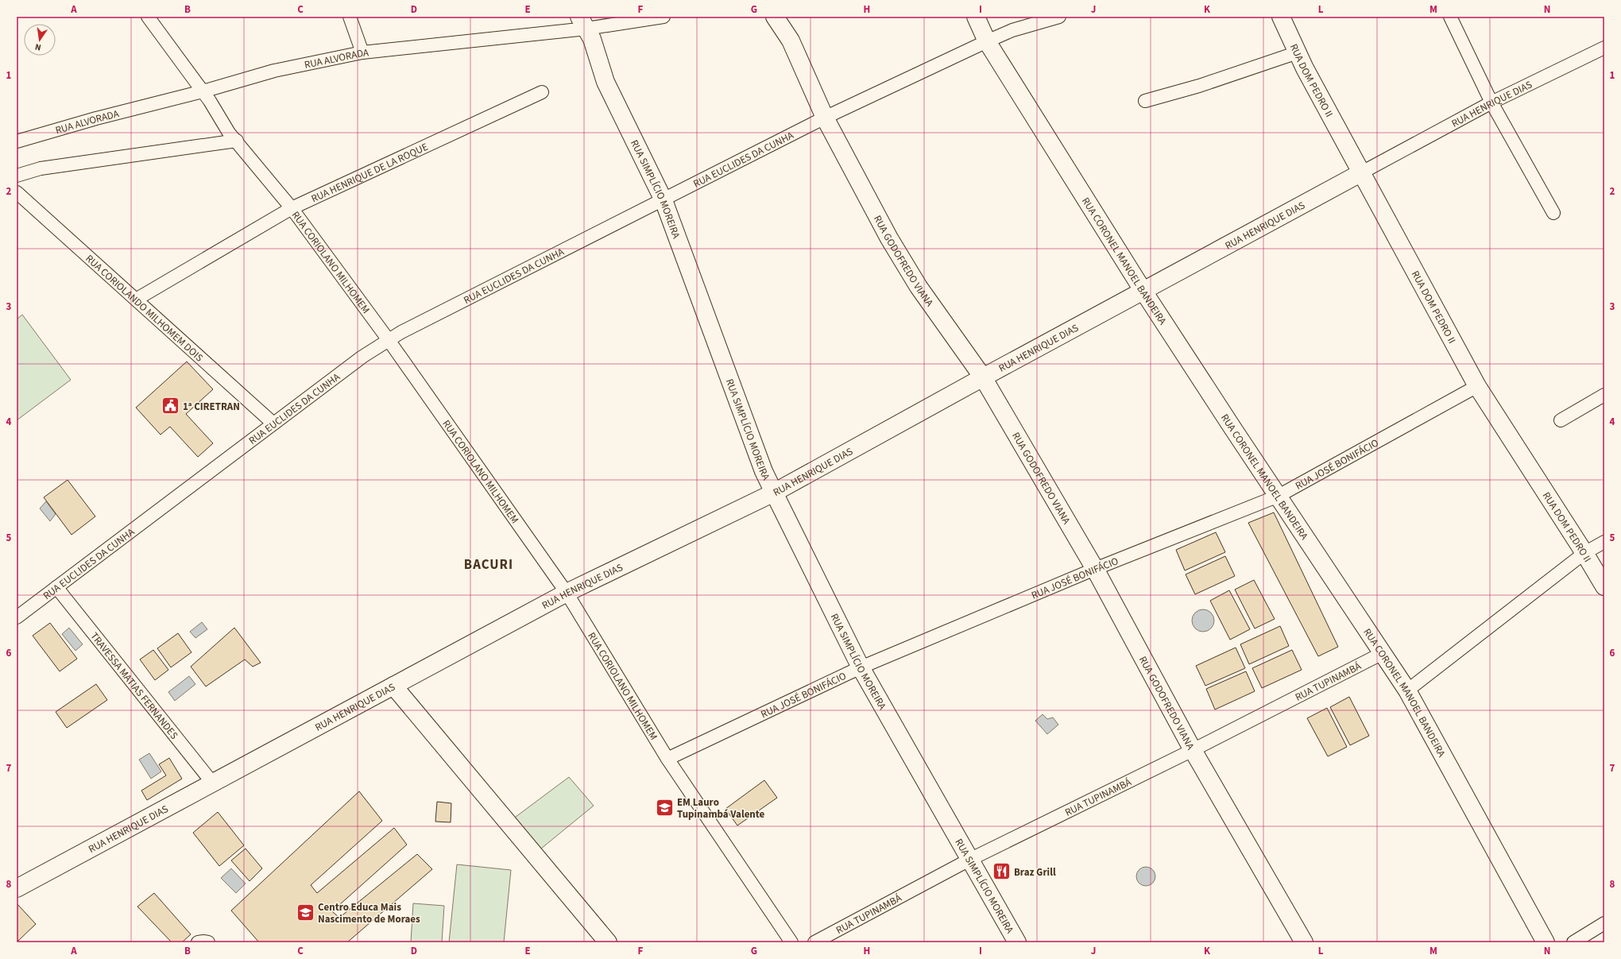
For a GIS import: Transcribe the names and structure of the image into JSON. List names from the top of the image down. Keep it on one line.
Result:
{"streets":{"street":["RUA ALVORADA","RUA DOM PEDRO II","RUA HENRIQUE DIAS","RUA EUCLIDES DA CUNHA","RUA HENRIQUE DE LA ROQUE","RUA SIMPLÍCIO MOREIRA","RUA GODOFREDO VIANA","RUA CORONEL MANOEL BANDEIRA","RUA CORIOLANO MILHOMEM","RUA CORIOLANDO MILHOMEM DOIS","RUA JOSÉ BONIFÁCIO","RUA TUPINAMBÁ","TRAVESSA MATIAS FERNANDES"]},"crossings":[["RUA ALVORADA","RUA SIMPLÍCIO MOREIRA"],["RUA ALVORADA","RUA CORIOLANO MILHOMEM"],["RUA DOM PEDRO II","RUA HENRIQUE DIAS"],["RUA DOM PEDRO II","RUA JOSÉ BONIFÁCIO"],["RUA HENRIQUE DIAS","RUA SIMPLÍCIO MOREIRA"],["RUA HENRIQUE DIAS","RUA GODOFREDO VIANA"],["RUA HENRIQUE DIAS","RUA CORONEL MANOEL BANDEIRA"],["RUA HENRIQUE DIAS","RUA CORIOLANO MILHOMEM"],["RUA HENRIQUE DIAS","TRAVESSA MATIAS FERNANDES"],["RUA EUCLIDES DA CUNHA","RUA SIMPLÍCIO MOREIRA"],["RUA EUCLIDES DA CUNHA","RUA GODOFREDO VIANA"],["RUA EUCLIDES DA CUNHA","RUA CORONEL MANOEL BANDEIRA"],["RUA EUCLIDES DA CUNHA","RUA CORIOLANO MILHOMEM"],["RUA EUCLIDES DA CUNHA","RUA CORIOLANDO MILHOMEM DOIS"],["RUA EUCLIDES DA CUNHA","TRAVESSA MATIAS FERNANDES"],["RUA HENRIQUE DE LA ROQUE","RUA CORIOLANO MILHOMEM"],["RUA HENRIQUE DE LA ROQUE","RUA CORIOLANDO MILHOMEM DOIS"],["RUA SIMPLÍCIO MOREIRA","RUA JOSÉ BONIFÁCIO"],["RUA SIMPLÍCIO MOREIRA","RUA TUPINAMBÁ"],["RUA GODOFREDO VIANA","RUA JOSÉ BONIFÁCIO"],["RUA GODOFREDO VIANA","RUA TUPINAMBÁ"],["RUA CORONEL MANOEL BANDEIRA","RUA JOSÉ BONIFÁCIO"],["RUA CORONEL MANOEL BANDEIRA","RUA TUPINAMBÁ"],["RUA CORIOLANO MILHOMEM","RUA JOSÉ BONIFÁCIO"]],"districts":["BACURI"],"places":{"public building":["1ª CIRETRAN"],"school or university":["EM Lauro Tupinambá Valente","Centro Educa Mais Nascimento de Moraes"],"restaurant":["Braz Grill"]},"north":"bottom","grid":{"columns":["A","B","C","D","E","F","G","H","I","J","K","L","M","N"],"rows":["1","2","3","4","5","6","7","8"]}}
